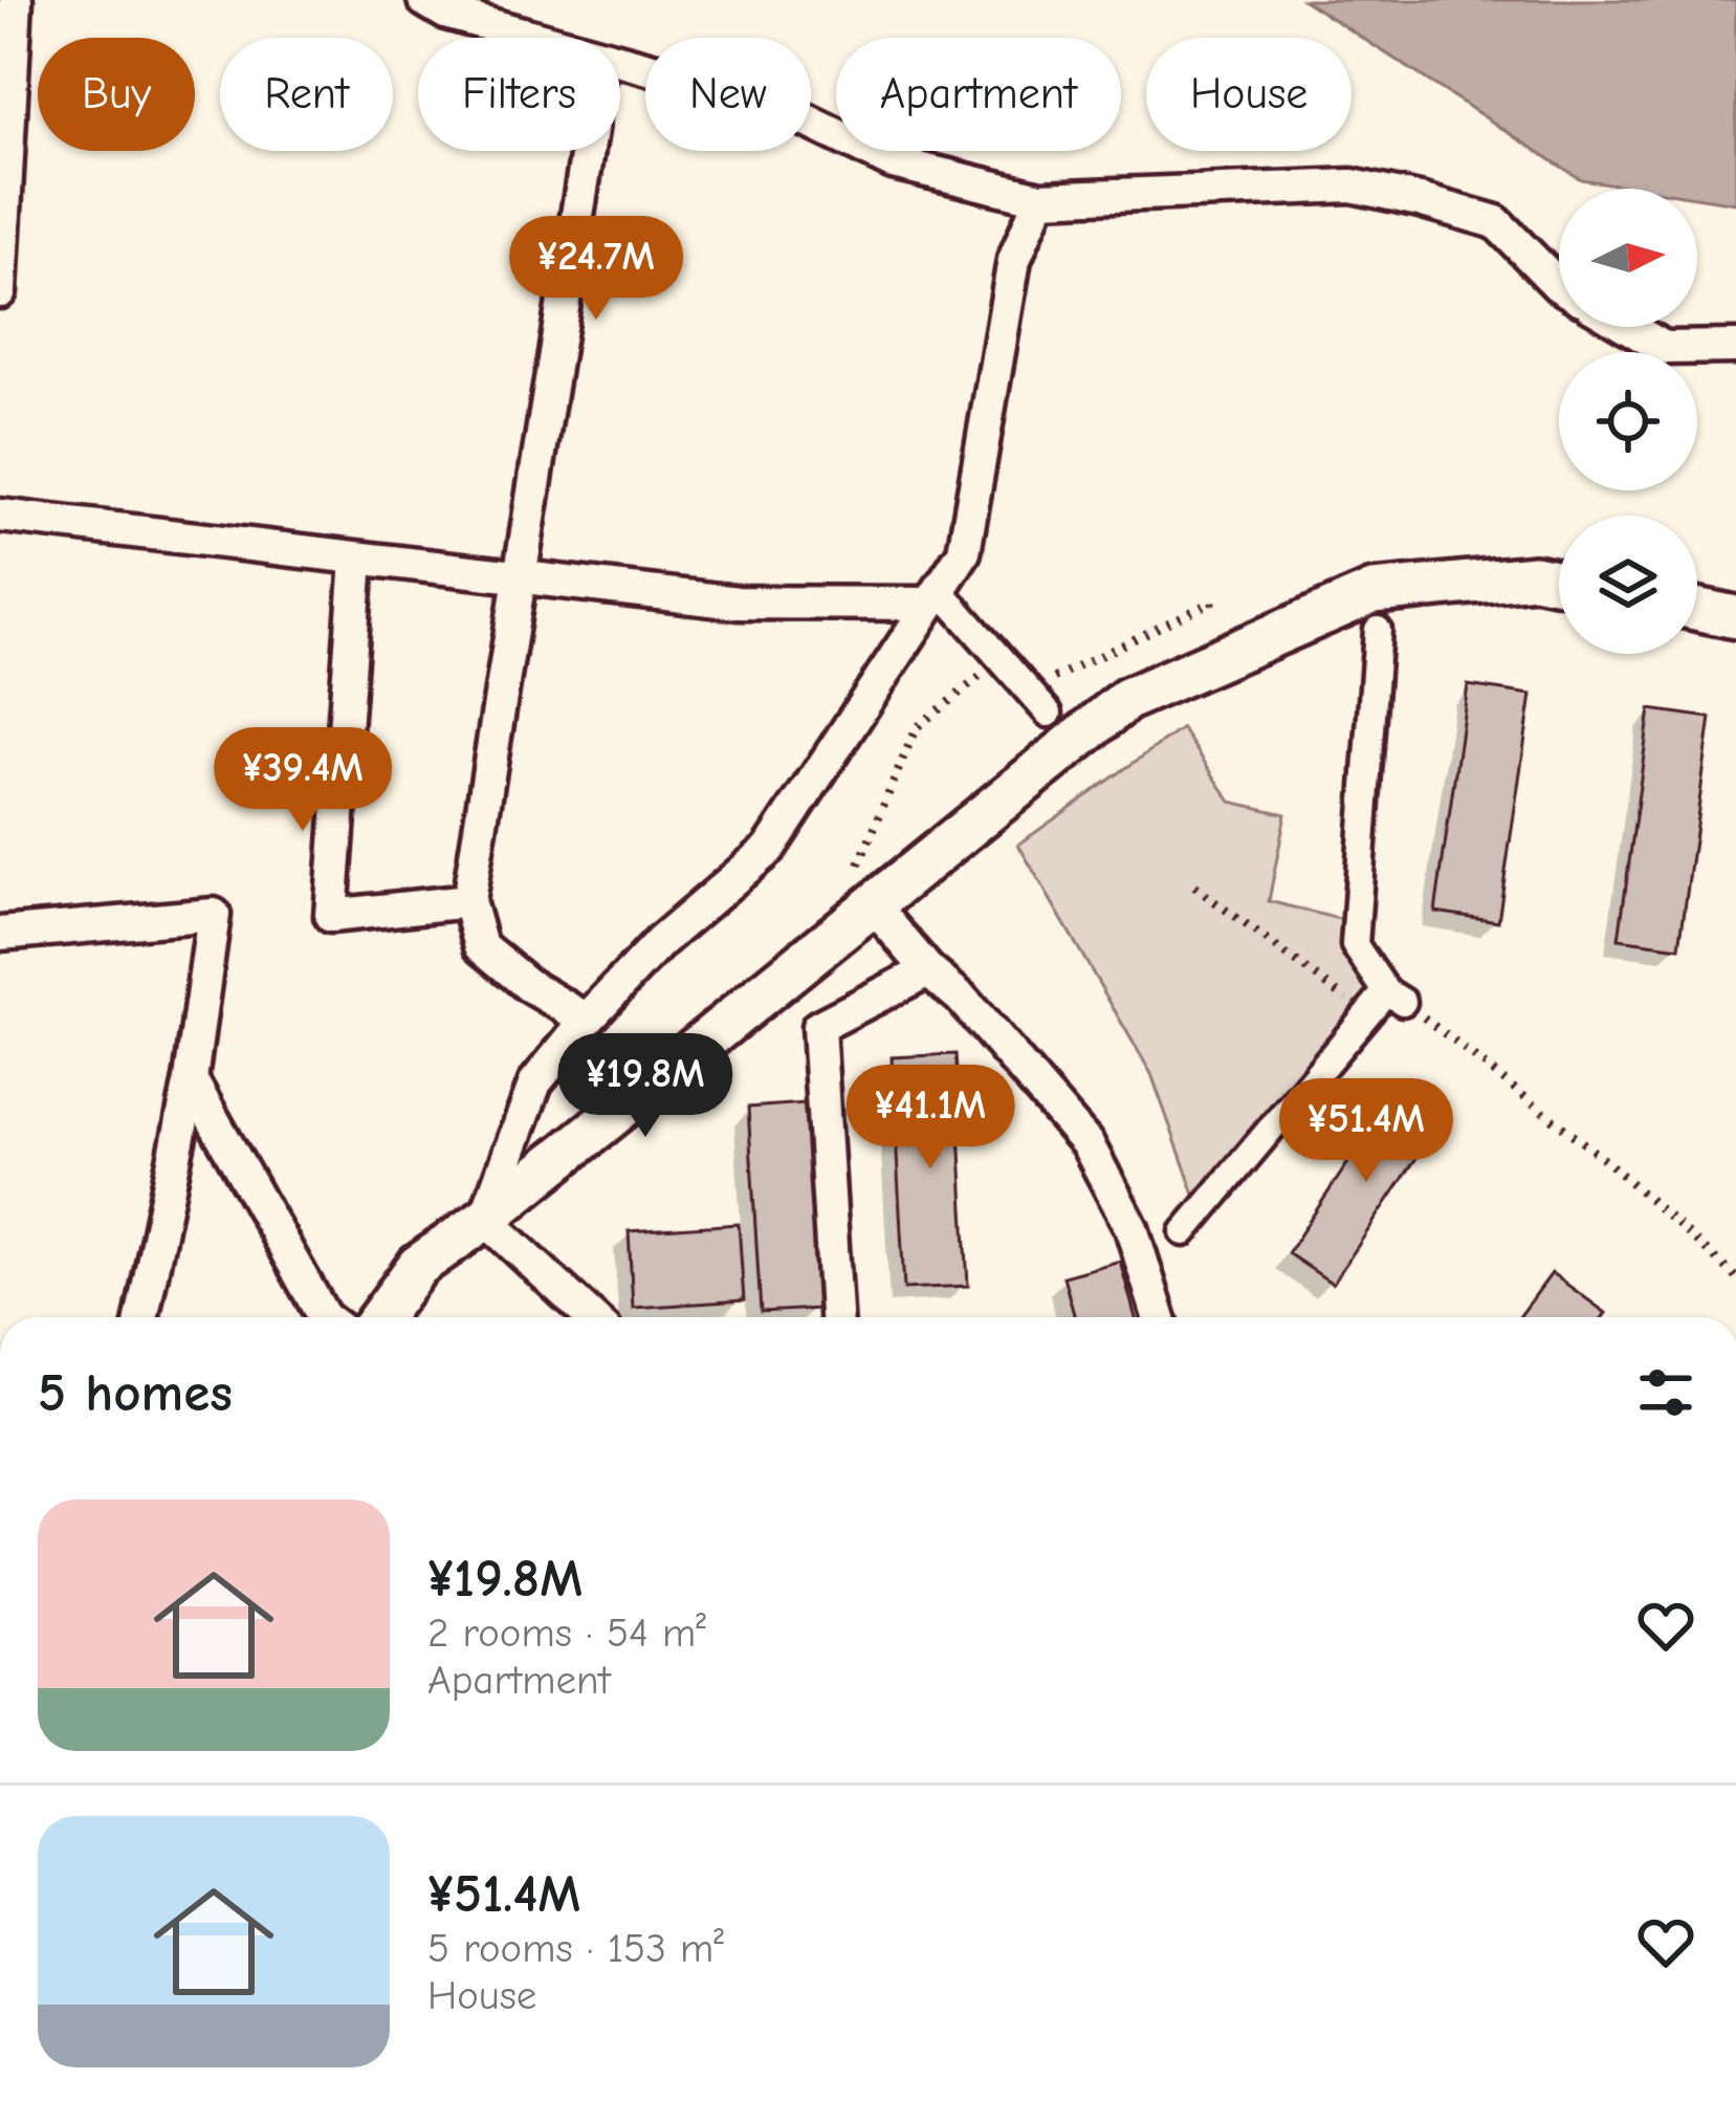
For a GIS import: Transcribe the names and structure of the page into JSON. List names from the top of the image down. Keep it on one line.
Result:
{"north":"right","page":{"chip":["Buy","Rent","Filters","New","Apartment","House"],"price":["¥24.7M","¥39.4M","¥19.8M","¥41.1M","¥51.4M"],"heading":"5 homes","list":[{"name":"¥19.8M","note":"2 rooms · 54 m² · Apartment"},{"name":"¥51.4M","note":"5 rooms · 153 m² · House"}]}}
